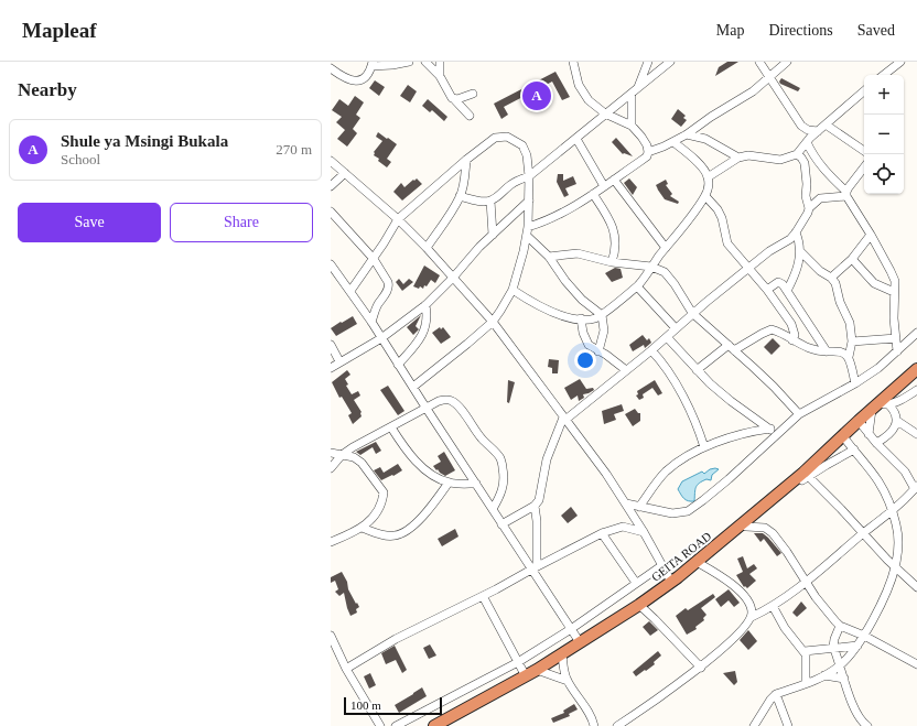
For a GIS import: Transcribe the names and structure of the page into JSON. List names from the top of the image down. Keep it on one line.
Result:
{"streets":{"highway":["GEITA ROAD"]},"scale_bar":"100 m","page":{"header":"Mapleaf","nav":["Map","Directions","Saved"],"heading":"Nearby","map_buttons":["+","−"],"pins":"A","list":[{"mark":"A","name":"Shule ya Msingi Bukala","note":"School","value":"270 m"}],"buttons":["Save","Share"],"scale":"100 m"}}
